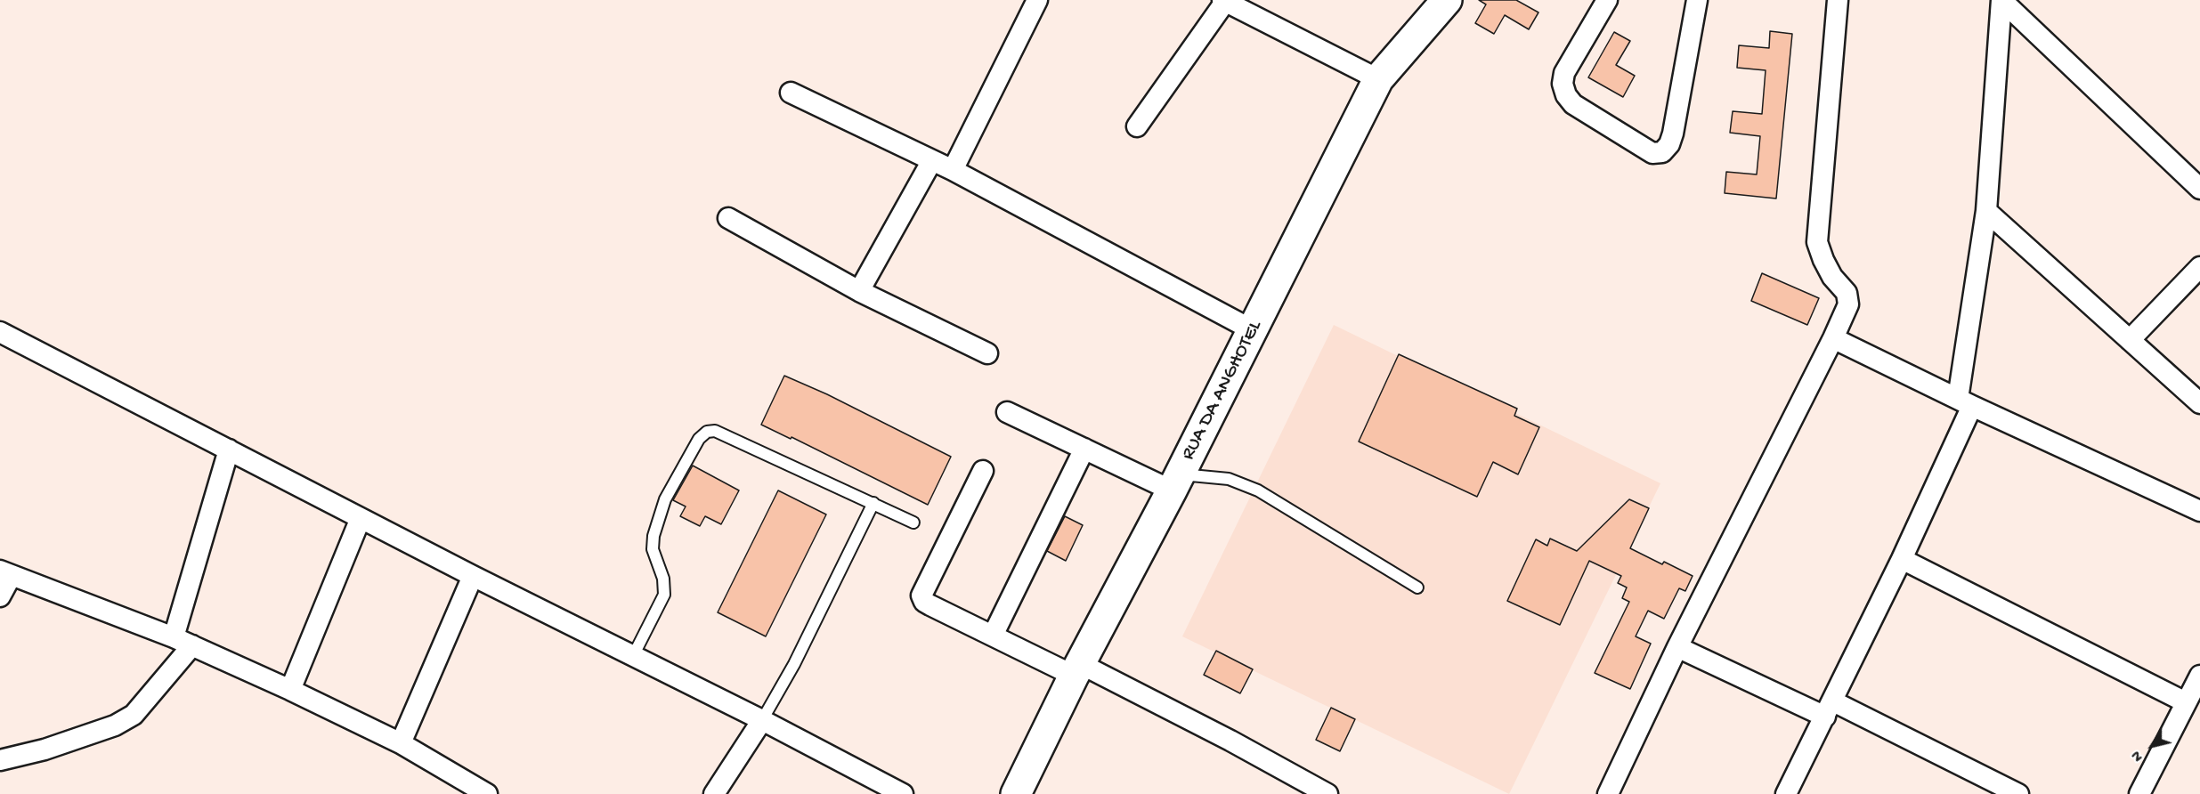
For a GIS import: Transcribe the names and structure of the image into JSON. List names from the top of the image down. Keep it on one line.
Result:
{"streets":{"main road":["RUA DA ANGHOTEL"]},"north":"bottom left"}
